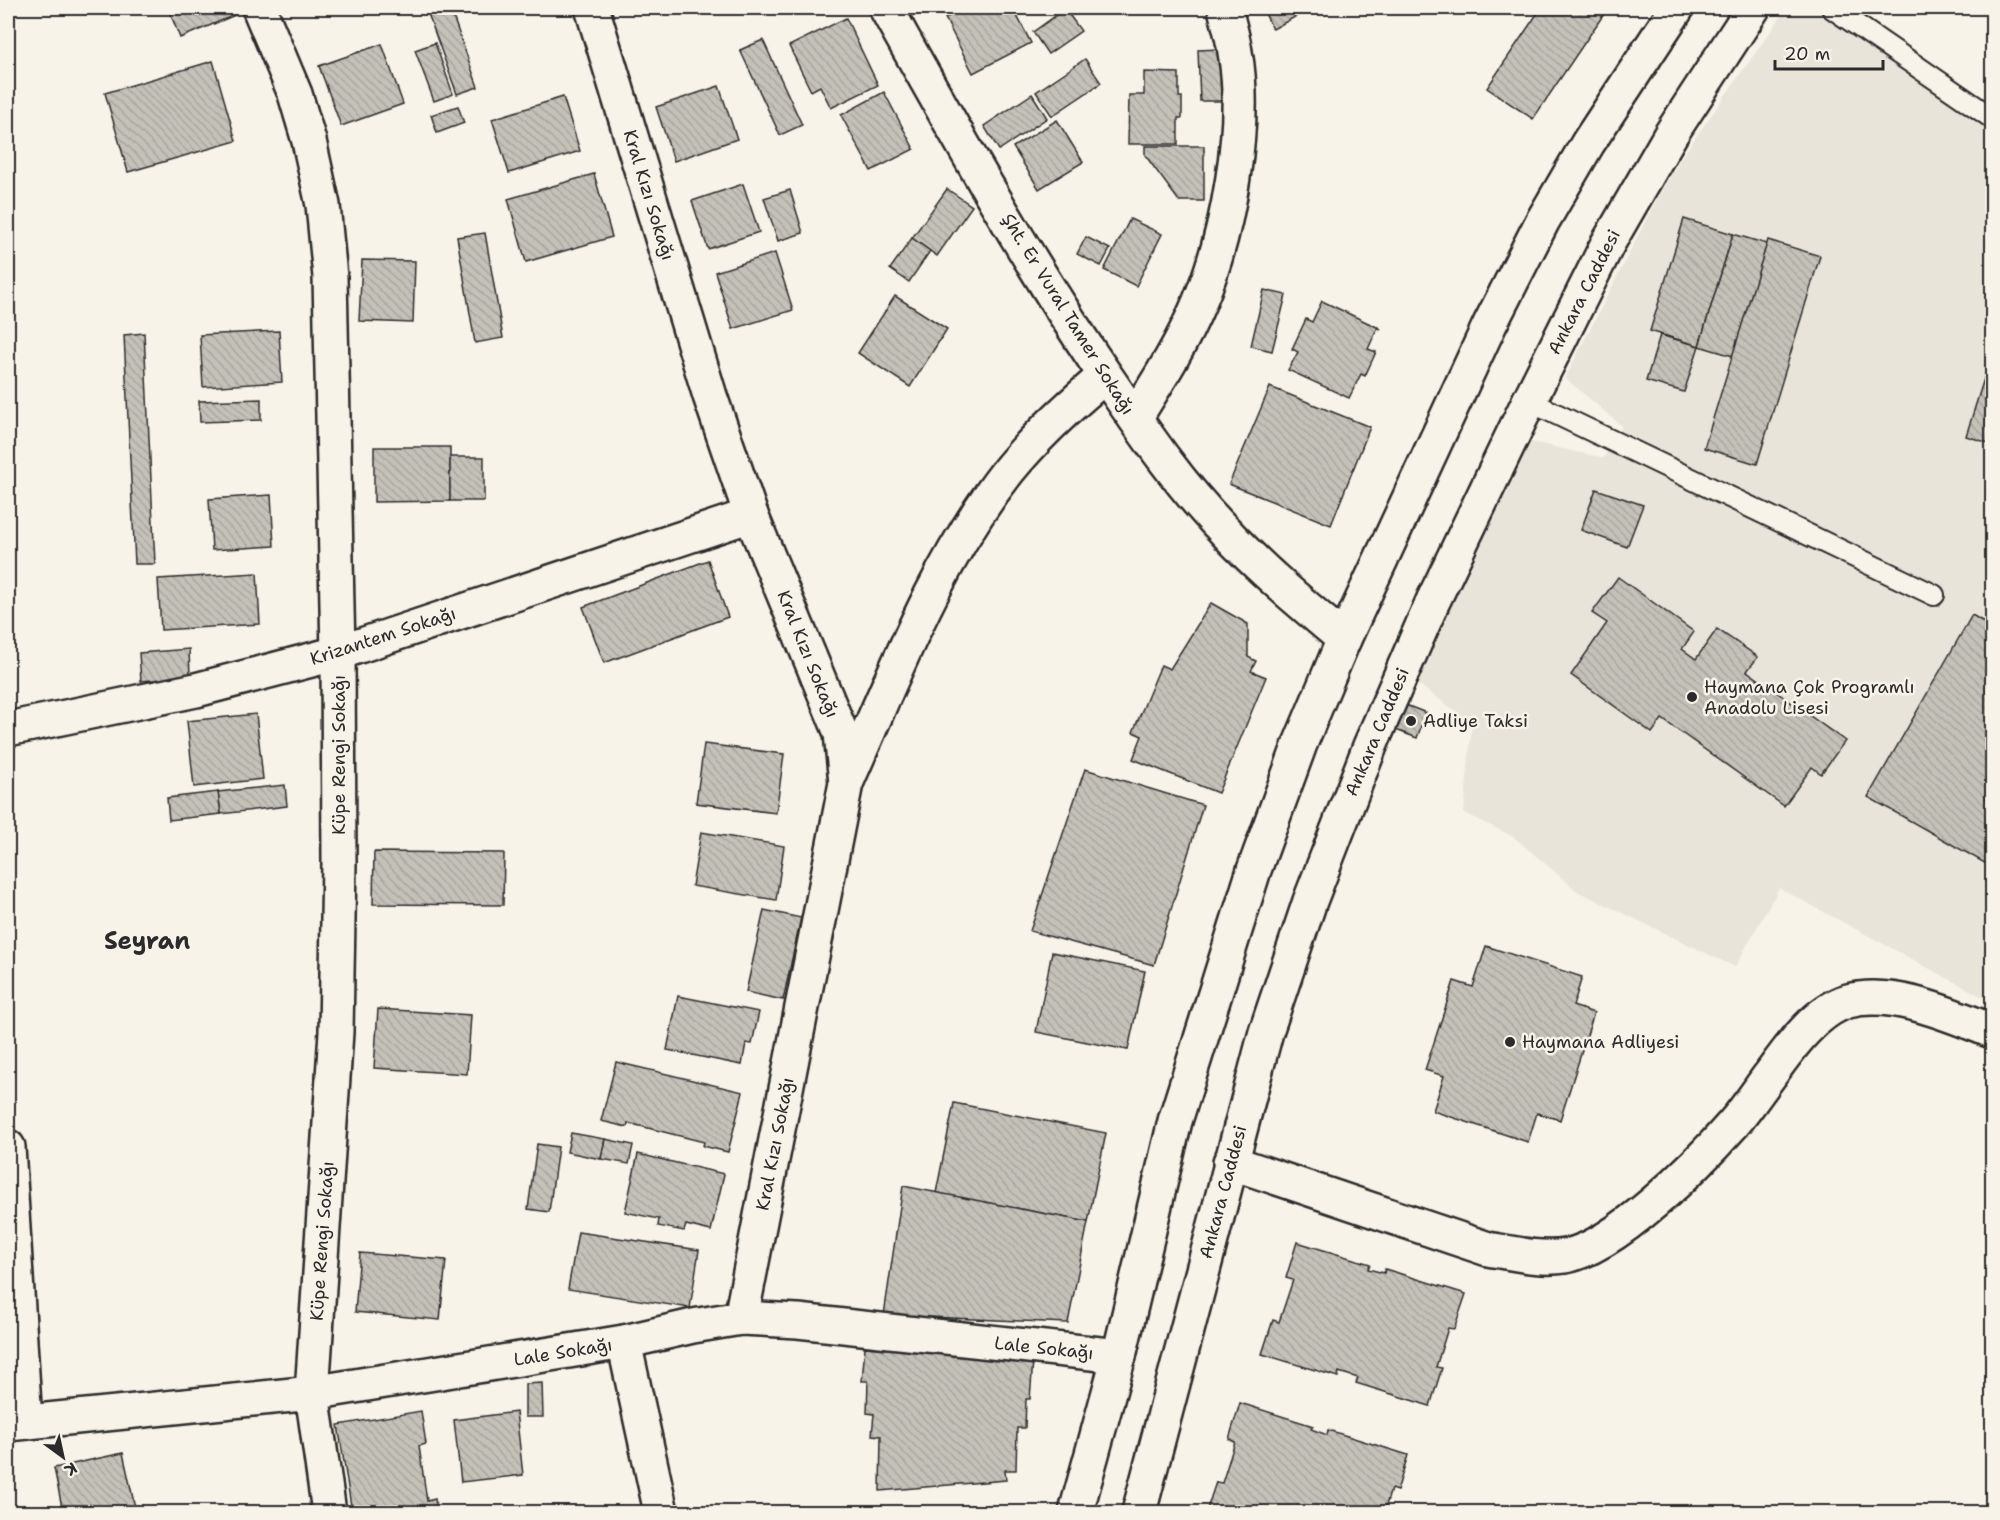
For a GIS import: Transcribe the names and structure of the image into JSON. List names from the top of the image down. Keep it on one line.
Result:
{"streets":{"street":["Kral Kızı Sokağı","Ankara Caddesi","Şht. Er Vural Tamer Sokağı","Krizantem Sokağı","Küpe Rengi Sokağı","Lale Sokağı"]},"crossings":[["Kral Kızı Sokağı","Krizantem Sokağı"],["Kral Kızı Sokağı","Lale Sokağı"],["Krizantem Sokağı","Küpe Rengi Sokağı"],["Küpe Rengi Sokağı","Lale Sokağı"]],"districts":["Seyran"],"places":["Haymana Çok Programlı Anadolu Lisesi","Adliye Taksi","Haymana Adliyesi"],"scale_bar":"20 m","north":"bottom right"}
